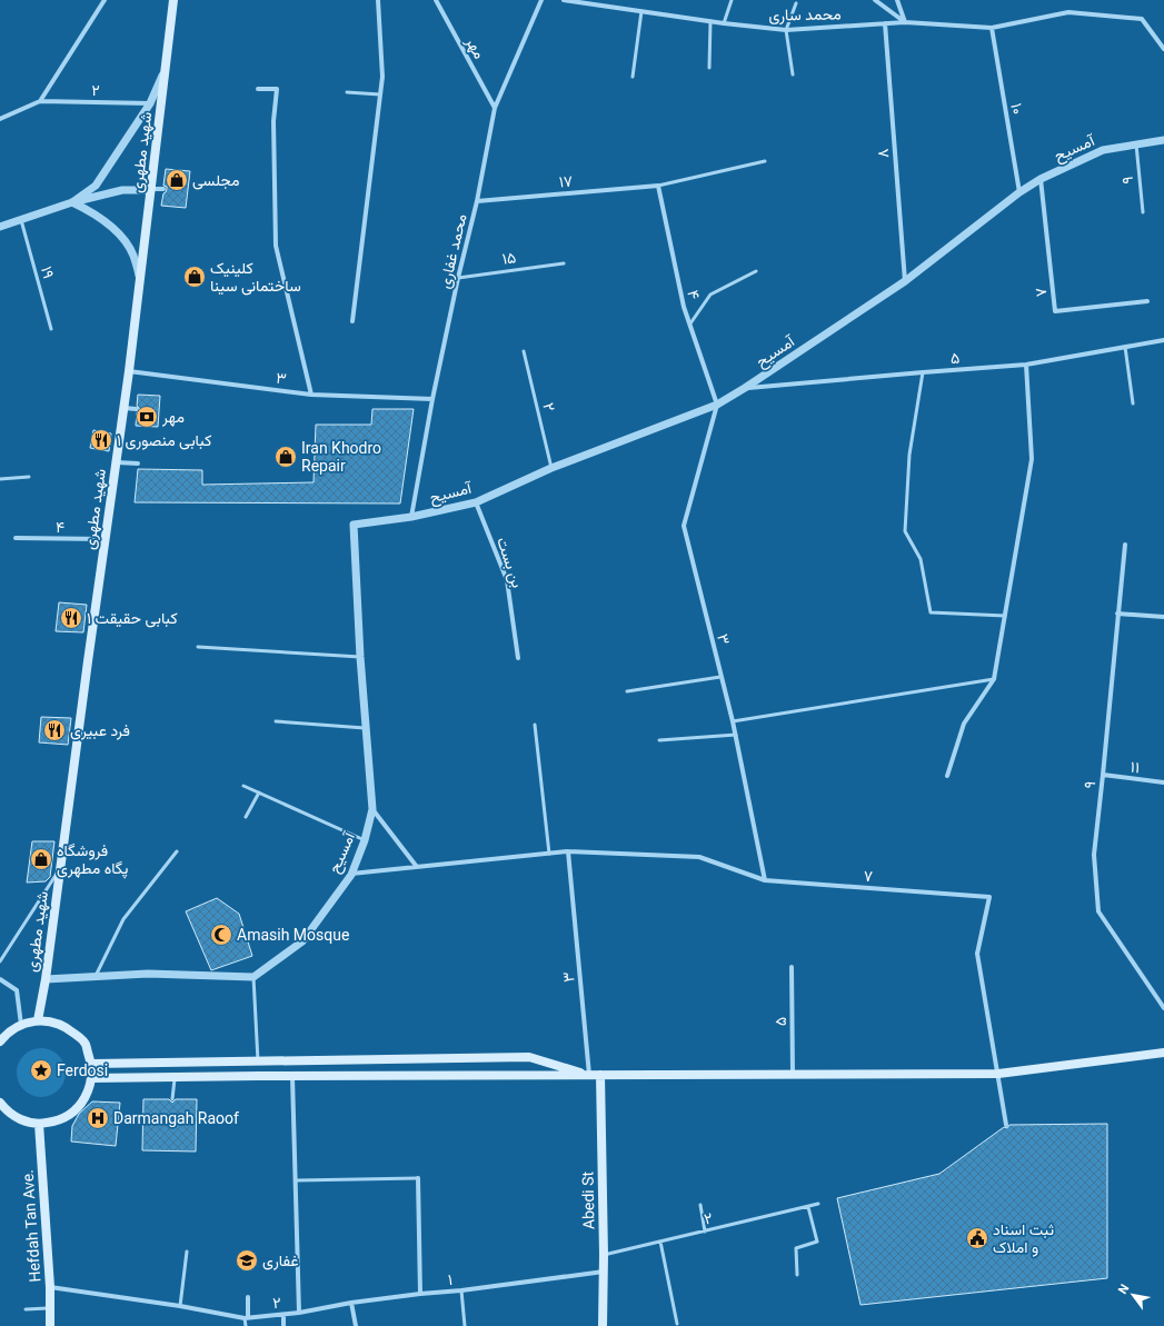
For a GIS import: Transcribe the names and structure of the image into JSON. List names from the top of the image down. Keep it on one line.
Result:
{"streets":{"main road":["شهید مطهری","Abedi St","Hefdah Tan Ave."],"street":["محمد ساری","مهر","۲","۱۰","آمسیح","۸","۹","۱۷","محمد غفاری","۷","۴","۵","۳","بن بست","۱۱","۱"],"lane":["۱۵","۱۹"]},"crossings":[["محمد ساری","۱۰"],["محمد ساری","۸"],["مهر","محمد غفاری"],["۲","آمسیح"],["۲","Abedi St"],["۲","Hefdah Tan Ave."],["۲","۱"],["۱۰","آمسیح"],["آمسیح","۸"],["آمسیح","۹"],["آمسیح","محمد غفاری"],["آمسیح","۷"],["آمسیح","۴"],["آمسیح","۵"],["آمسیح","۳"],["آمسیح","بن بست"],["شهید مطهری","۴"],["شهید مطهری","۳"],["۹","۱۱"],["۱۷","محمد غفاری"],["۱۷","۴"],["محمد غفاری","۱۵"],["محمد غفاری","۳"],["۷","۳"],["۴","۳"],["Abedi St","۱"]],"places":{"shop":["مجلسی","کلینیک ساختمانی سینا","Iran Khodro Repair","فروشگاه پگاه مطهری"],"bank":["مهر"],"restaurant":["کبابی منصوری ۱","کبابی حقیقت ۱","فرد عبیری"],"mosque":["Amasih Mosque"],"place":["Ferdosi"],"hospital":["Darmangah Raoof"],"public building":["ثبت اسناد و املاک"],"school or university":["غفاری"]},"north":"top left"}
